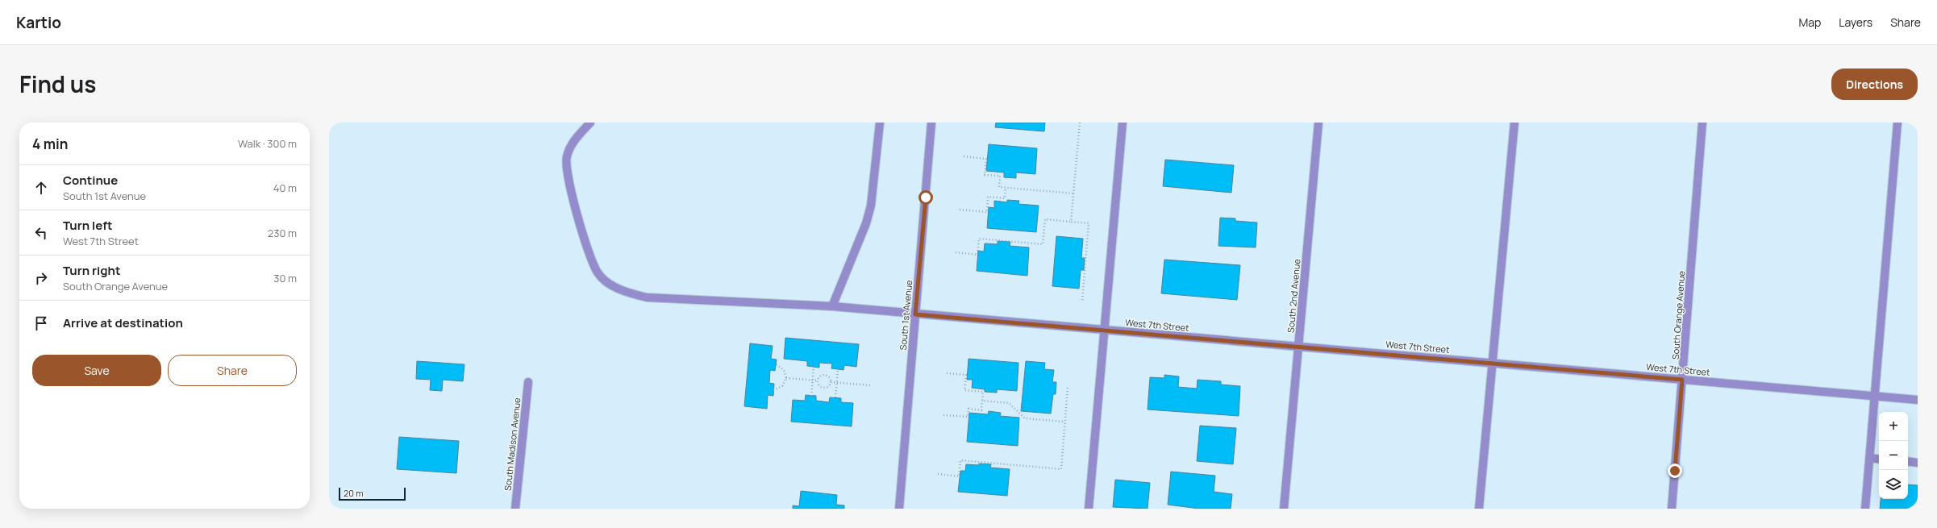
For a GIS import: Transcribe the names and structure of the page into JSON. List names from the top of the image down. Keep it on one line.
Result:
{"streets":{"street":["South 2nd Avenue","South 1st Avenue","South Orange Avenue","West 7th Street","South Madison Avenue"]},"crossings":[["South 2nd Avenue","West 7th Street"],["South 1st Avenue","West 7th Street"],["South Orange Avenue","West 7th Street"]],"scale_bar":"20 m","page":{"header":"Kartio","nav":["Map","Layers","Share"],"title":"Find us","buttons":["Directions",["Save","Share"]],"heading":["4 min","Walk · 300 m"],"list":[["Continue","South 1st Avenue","40 m"],["Turn left","West 7th Street","230 m"],["Turn right","South Orange Avenue","30 m"],"Arrive at destination"],"map_buttons":["+","−"],"scale":"20 m"}}
